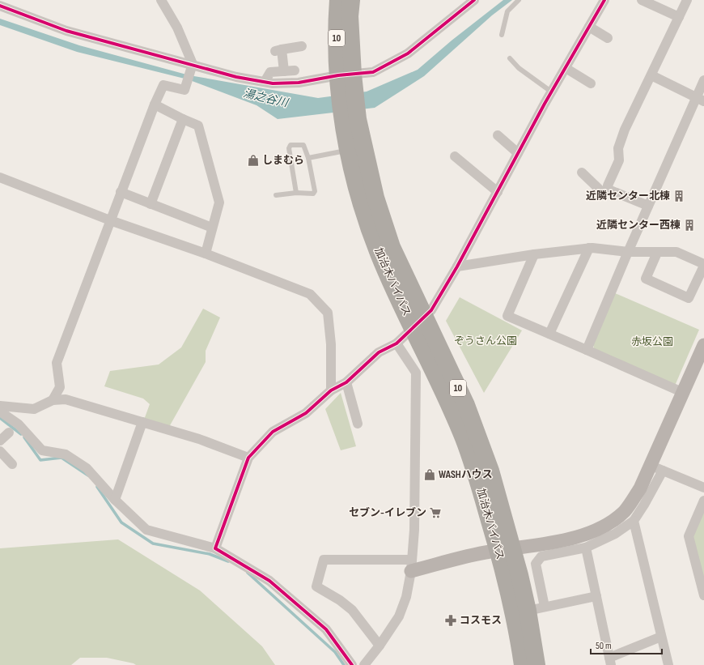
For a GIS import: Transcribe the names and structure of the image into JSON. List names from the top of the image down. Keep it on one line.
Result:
{"streets":{"highway":["10","加治木バイパス"]},"water":["湯之谷川"],"parks":["ぞうさん公園","赤坂公園"],"places":{"shop":["しまむら","WASHハウス"],"building":["近隣センター北棟","近隣センター西棟"],"supermarket":["セブン-イレブン"],"pharmacy":["コスモス"]},"scale_bar":"50 m"}
